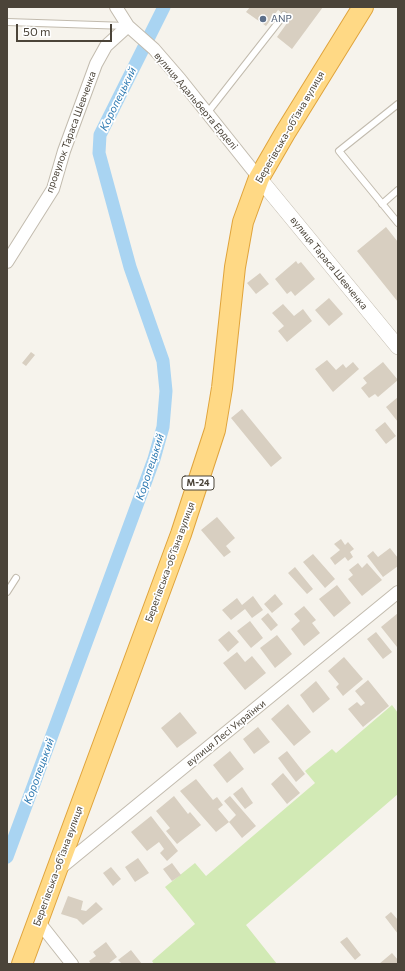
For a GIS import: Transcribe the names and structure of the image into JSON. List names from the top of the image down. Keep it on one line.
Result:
{"streets":{"highway":["Берегівська-обʼїзна вулиця","М-24"],"street":["вулиця Адальберта Ерделі","провулок Тараса Шевченка","вулиця Тараса Шевченка","вулиця Лесі Українки"]},"crossings":[["вулиця Адальберта Ерделі","Берегівська-обʼїзна вулиця"],["вулиця Адальберта Ерделі","провулок Тараса Шевченка"],["вулиця Адальберта Ерделі","вулиця Тараса Шевченка"],["Берегівська-обʼїзна вулиця","вулиця Тараса Шевченка"],["Берегівська-обʼїзна вулиця","вулиця Лесі Українки"]],"water":["Коропецький"],"places":["ANP"],"scale_bar":"50 m"}
